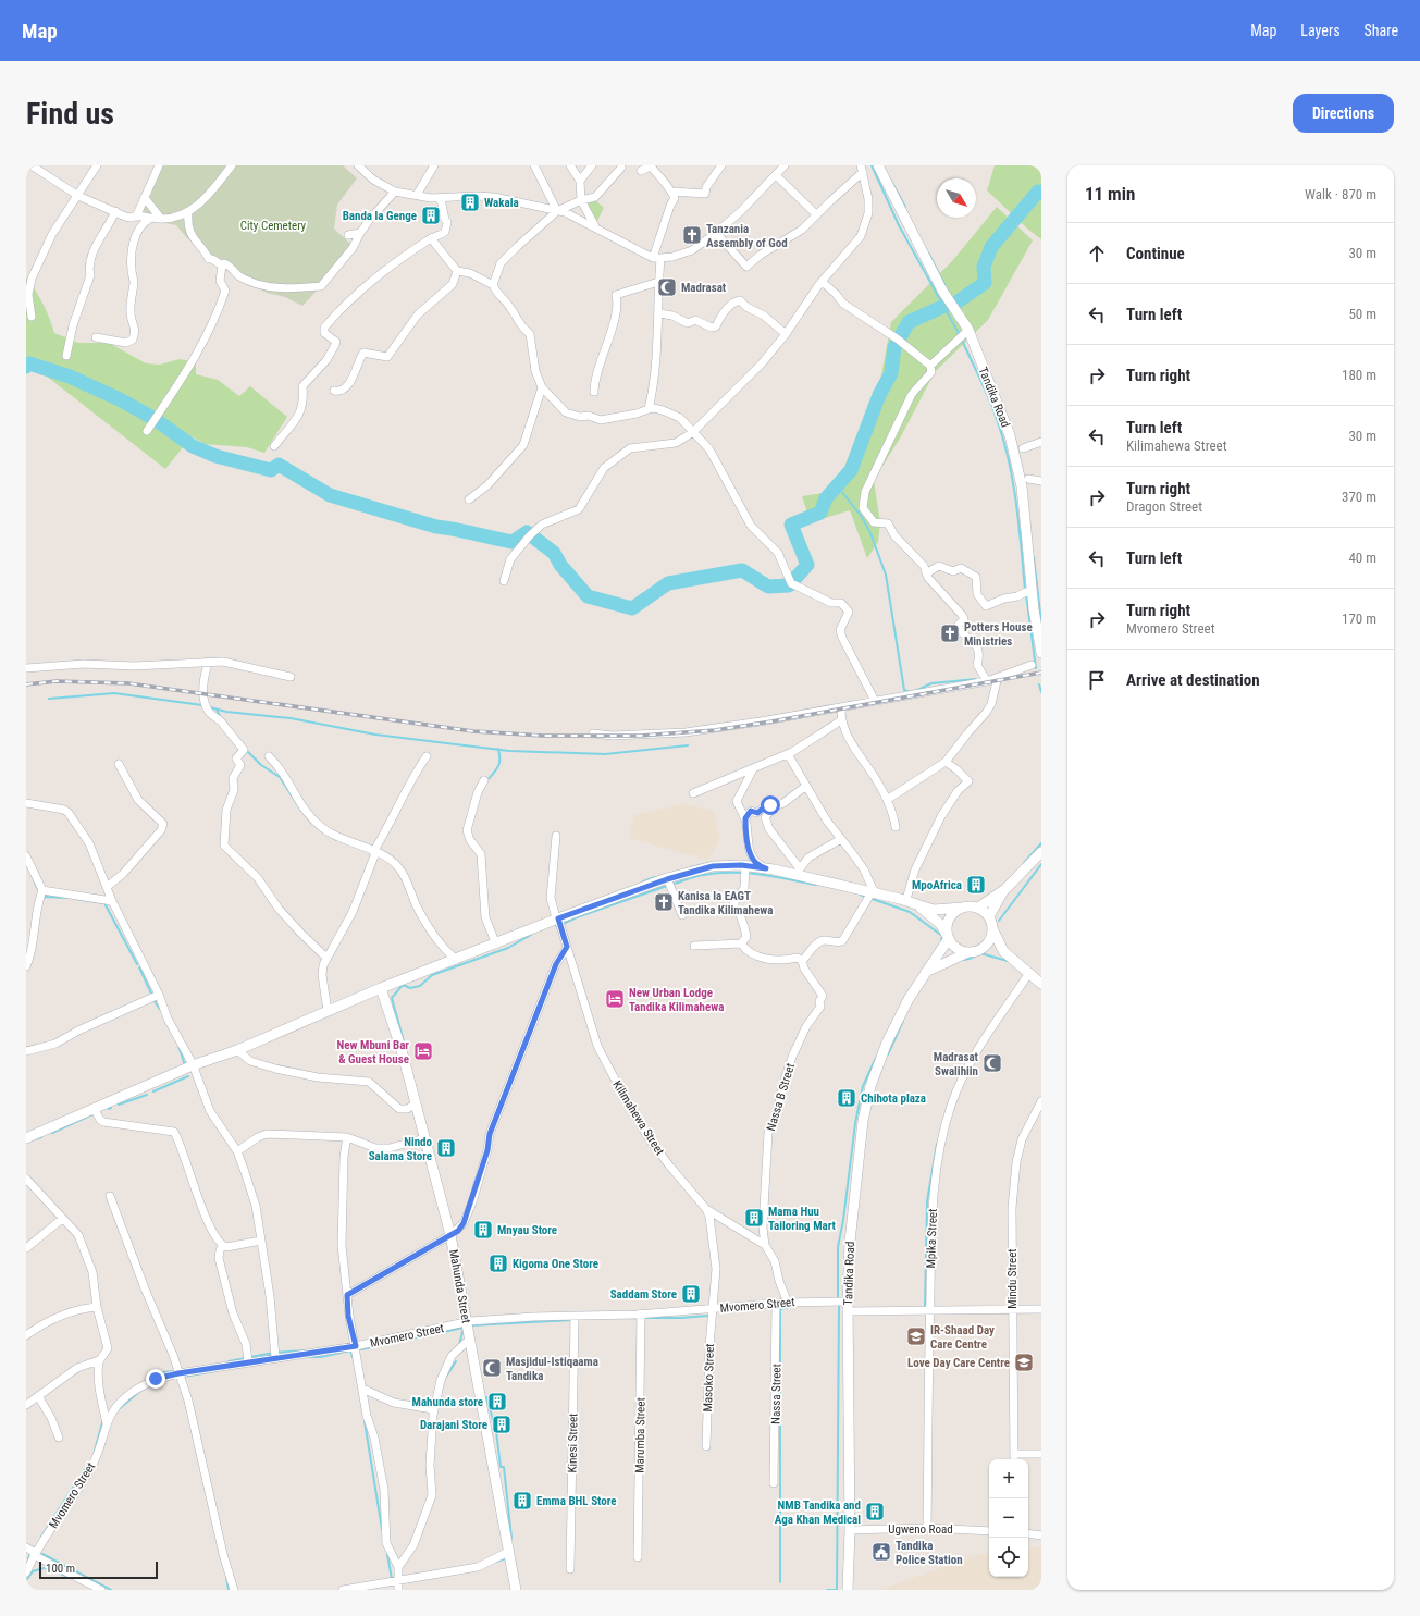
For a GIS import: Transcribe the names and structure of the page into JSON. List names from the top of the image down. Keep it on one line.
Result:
{"streets":{"street":["Tandika Road","Nassa B Street","Kilimahewa Street","Mpika Street","Mindu Street","Mahunda Street","Mvomero Street","Masoko Street","Nassa Street","Marumba Street","Kinesi Street","Ugweno Road"]},"crossings":[["Tandika Road","Mvomero Street"],["Tandika Road","Ugweno Road"],["Kilimahewa Street","Mvomero Street"],["Kilimahewa Street","Masoko Street"],["Mpika Street","Mvomero Street"],["Mpika Street","Ugweno Road"],["Mindu Street","Mvomero Street"],["Mahunda Street","Mvomero Street"],["Mvomero Street","Masoko Street"],["Mvomero Street","Nassa Street"],["Mvomero Street","Marumba Street"],["Mvomero Street","Kinesi Street"]],"parks":["City Cemetery"],"places":{"building":["Wakala","Banda la Genge","MpoAfrica","Chihota plaza","Nindo Salama Store","Mama Huu Tailoring Mart","Mnyau Store","Kigoma One Store","Saddam Store","Mahunda store","Darajani Store","Emma BHL Store","NMB Tandika and Aga Khan Medical"],"church":["Tanzania Assembly of God","Potters House Ministries","Kanisa la EAGT Tandika Kilimahewa"],"mosque":["Madrasat","Madrasat Swalihiin","Masjidul-Istiqaama Tandika"],"hotel":["New Urban Lodge Tandika Kilimahewa","New Mbuni Bar & Guest House"],"school or university":["IR-Shaad Day Care Centre","Love Day Care Centre"],"public building":["Tandika Police Station"]},"scale_bar":"100 m","north":"bottom right","page":{"header":"Map","nav":["Map","Layers","Share"],"buttons":"Directions","title":"Find us","heading":["11 min","Walk · 870 m"],"list":[["Continue","30 m"],["Turn left","50 m"],["Turn right","180 m"],["Turn left","Kilimahewa Street","30 m"],["Turn right","Dragon Street","370 m"],["Turn left","40 m"],["Turn right","Mvomero Street","170 m"],"Arrive at destination"],"map_buttons":["+","−"],"scale":"100 m"}}
